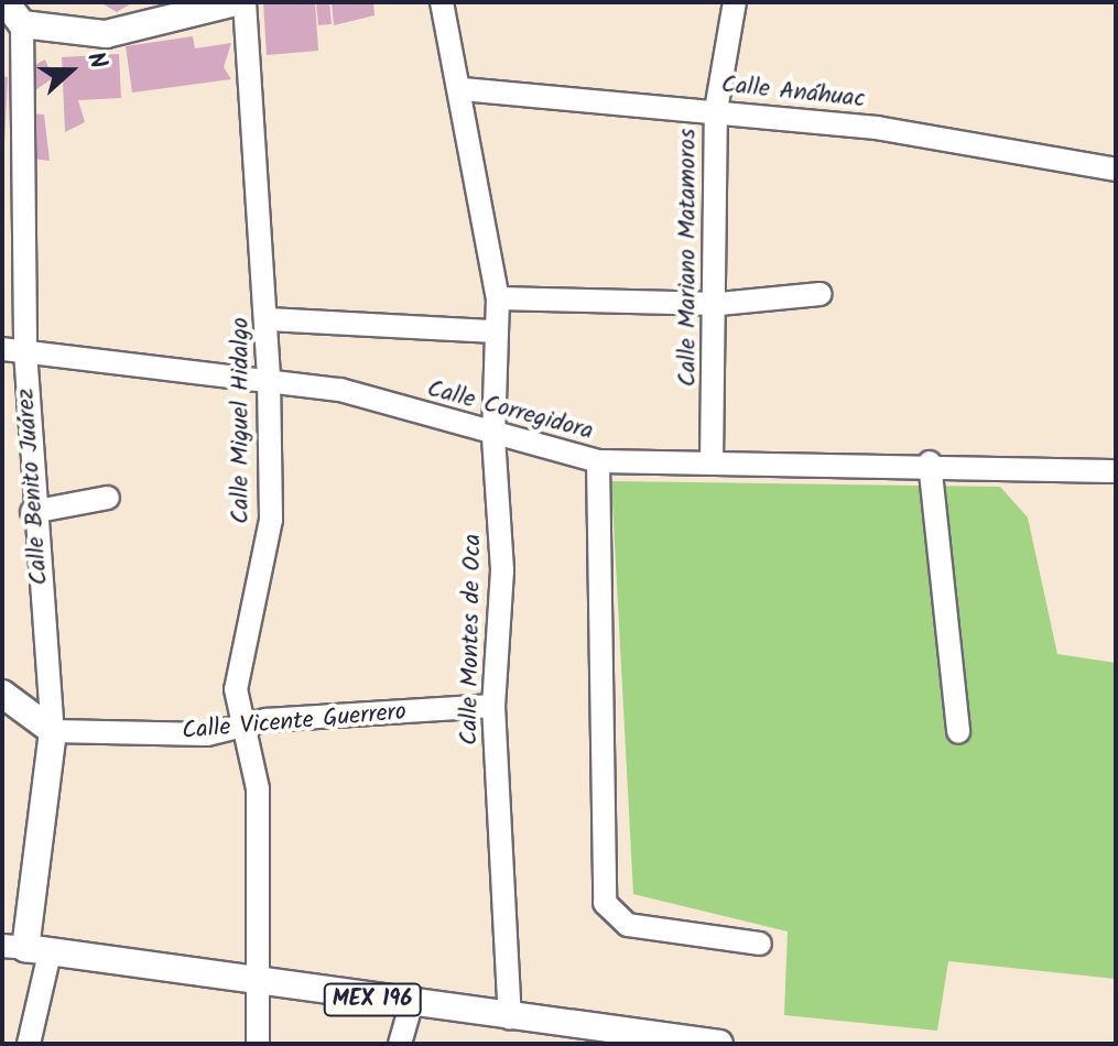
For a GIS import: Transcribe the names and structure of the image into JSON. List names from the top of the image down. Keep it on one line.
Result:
{"streets":{"main road":["Calle Benito Juárez","MEX 196"],"street":["Calle Anáhuac","Calle Mariano Matamoros","Calle Corregidora","Calle Miguel Hidalgo","Calle Montes de Oca","Calle Vicente Guerrero"]},"crossings":[["Calle Anáhuac","Calle Mariano Matamoros"],["Calle Anáhuac","Calle Montes de Oca"],["Calle Mariano Matamoros","Calle Corregidora"],["Calle Corregidora","Calle Miguel Hidalgo"],["Calle Corregidora","Calle Benito Juárez"],["Calle Corregidora","Calle Montes de Oca"],["Calle Miguel Hidalgo","Calle Vicente Guerrero"],["Calle Miguel Hidalgo","MEX 196"],["Calle Benito Juárez","Calle Vicente Guerrero"],["Calle Benito Juárez","MEX 196"],["Calle Montes de Oca","Calle Vicente Guerrero"],["Calle Montes de Oca","MEX 196"]],"north":"right"}
